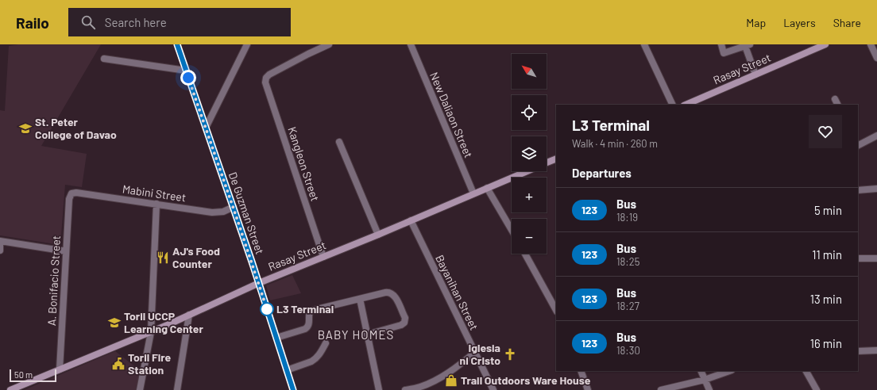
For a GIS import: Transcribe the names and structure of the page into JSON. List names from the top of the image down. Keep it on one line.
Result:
{"streets":{"street":["Rasay Street","New Daliaon Street","Kangleon Street","Mabini Street","De Guzman Street","A. Bonifacio Street","Bayanihan Street"]},"crossings":[["Rasay Street","New Daliaon Street"],["Rasay Street","Kangleon Street"],["Rasay Street","De Guzman Street"],["Rasay Street","A. Bonifacio Street"],["Rasay Street","Bayanihan Street"],["Mabini Street","De Guzman Street"],["Mabini Street","A. Bonifacio Street"]],"districts":["BABY HOMES"],"places":{"school or university":["St. Peter College of Davao","Toril UCCP Learning Center"],"restaurant":["AJ's Food Counter"],"other":["L3 Terminal"],"church":["Iglesia ni Cristo"],"public building":["Toril Fire Station"],"shop":["Trail Outdoors Ware House"]},"lines":["bus line 123"],"scale_bar":"50 m","north":"top left","page":{"header":"Railo","search":"Search here","nav":["Map","Layers","Share"],"map_buttons":["+","−"],"heading":[["L3 Terminal","Walk · 4 min · 260 m"],"Departures"],"list":[{"mark":"123","name":"Bus","note":"18:19","value":"5 min"},{"mark":"123","name":"Bus","note":"18:25","value":"11 min"},{"mark":"123","name":"Bus","note":"18:27","value":"13 min"},{"mark":"123","name":"Bus","note":"18:30","value":"16 min"}],"scale":"50 m"}}
